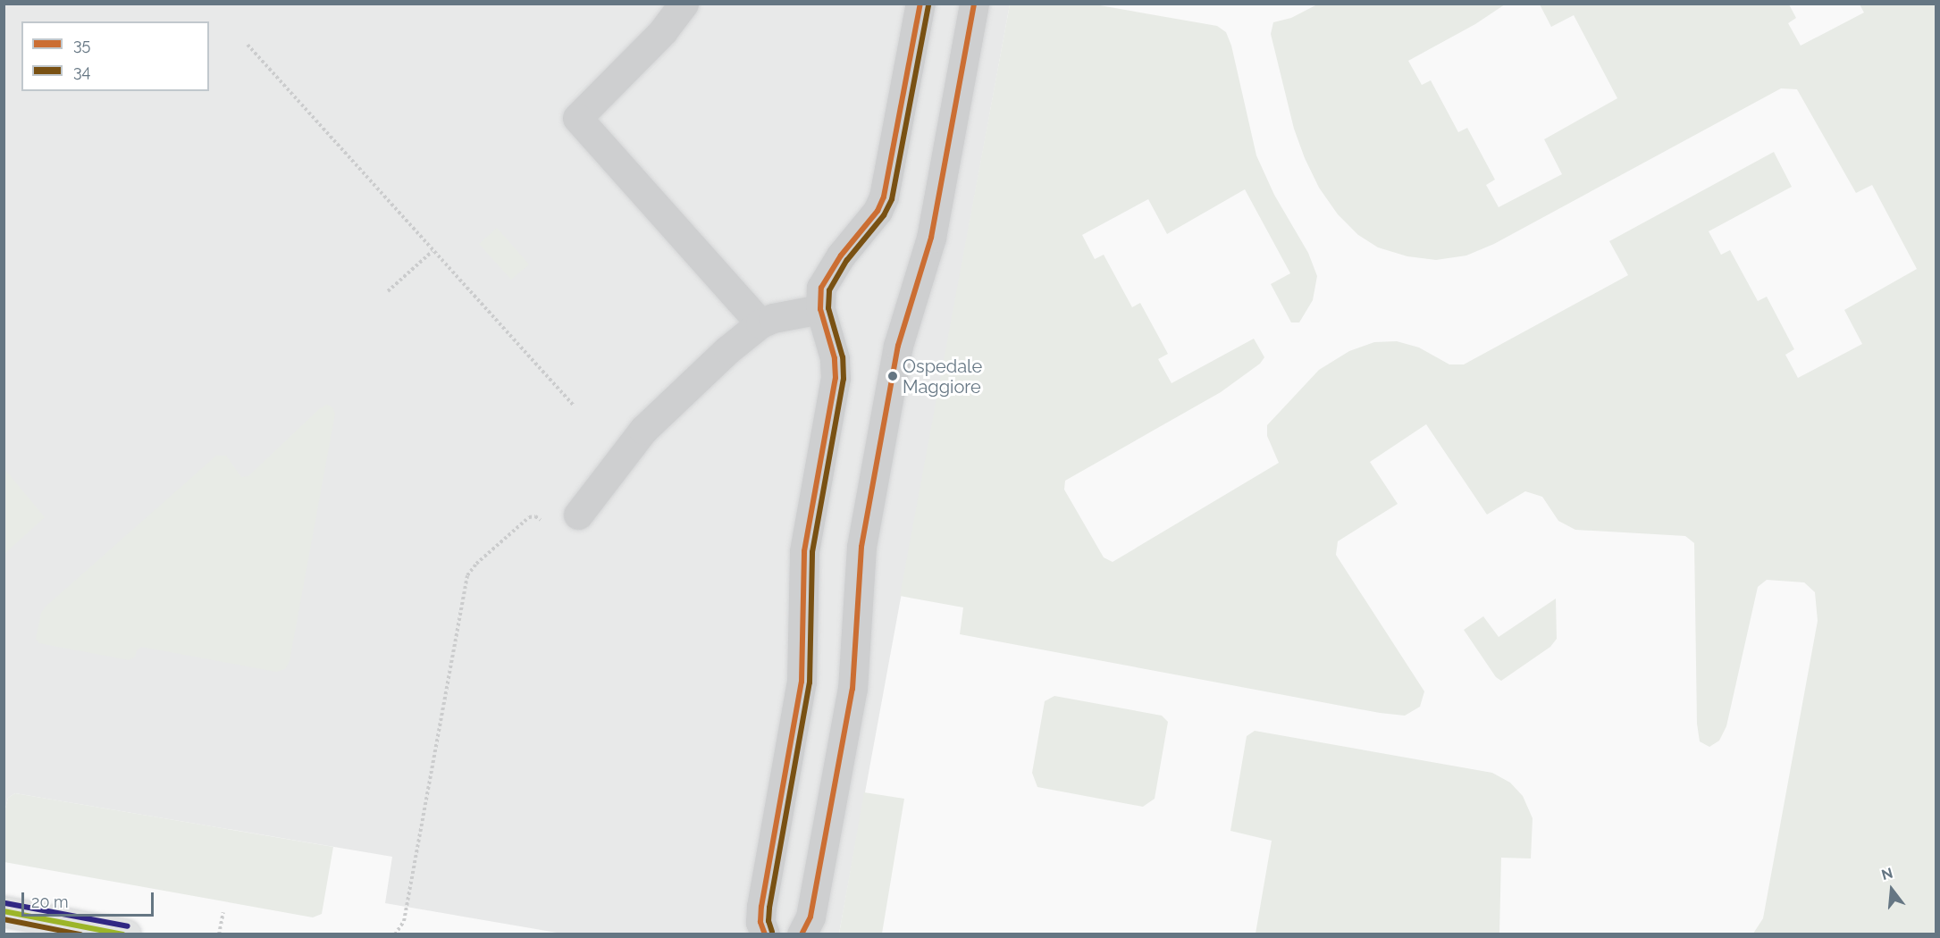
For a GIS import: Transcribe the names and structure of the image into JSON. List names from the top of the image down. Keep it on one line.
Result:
{"places":["Ospedale Maggiore"],"lines":["transit line 35","transit line 34"],"legend":["35","34"],"scale_bar":"20 m","north":"top"}
